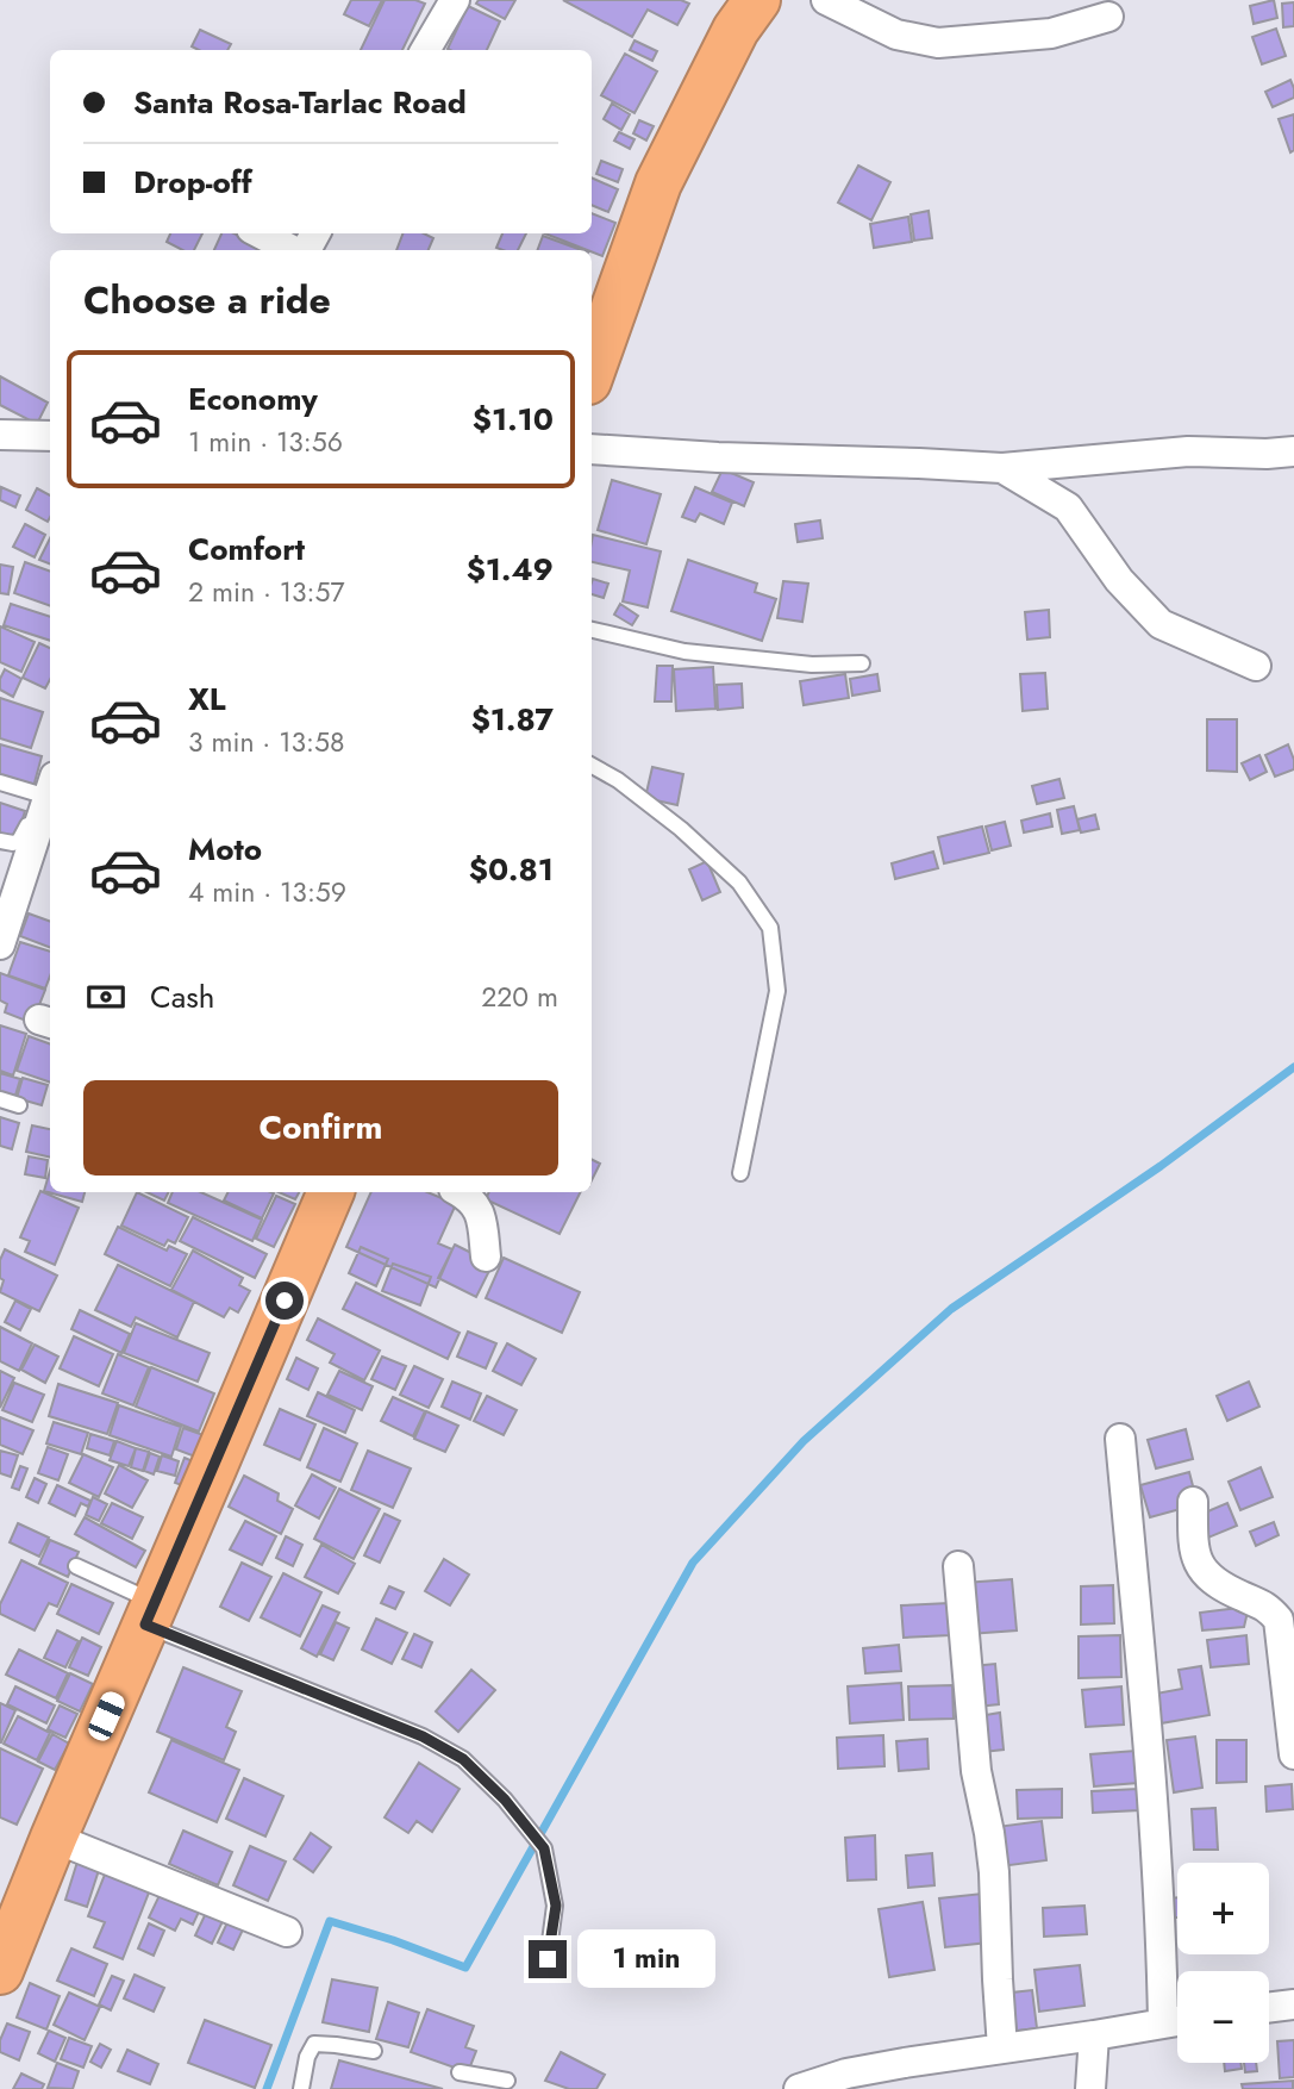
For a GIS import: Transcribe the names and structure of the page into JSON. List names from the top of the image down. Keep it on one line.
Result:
{"page":{"banner":["Santa Rosa-Tarlac Road","Drop-off"],"heading":"Choose a ride","list":[{"name":"Economy","note":"1 min · 13:56","value":"$1.10"},{"name":"Comfort","note":"2 min · 13:57","value":"$1.49"},{"name":"XL","note":"3 min · 13:58","value":"$1.87"},{"name":"Moto","note":"4 min · 13:59","value":"$0.81"}],"pay":["Cash","220 m"],"buttons":"Confirm","map_buttons":["+","−"],"bubble":"1 min"}}
